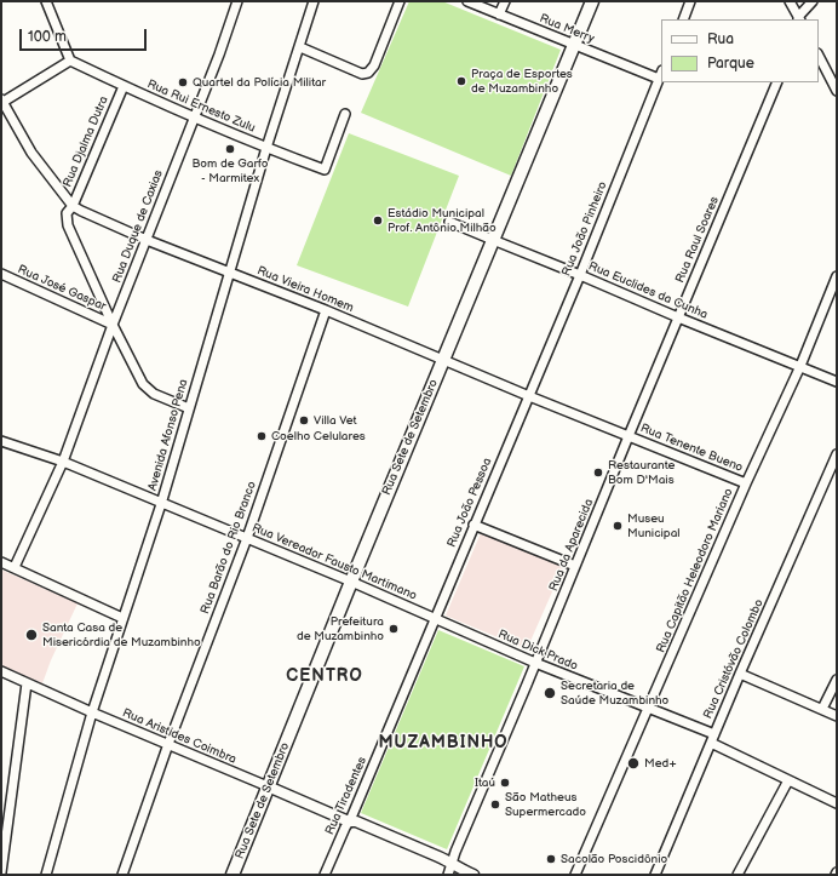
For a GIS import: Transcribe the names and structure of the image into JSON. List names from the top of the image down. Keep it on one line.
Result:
{"streets":{"main road":["Rua Sete de Setembro"],"street":["Rua Merry","Rua Rui Ernesto Zulu","Rua Djalma Dutra","Rua Duque de Caxias","Rua João Pinheiro","Rua Raul Soares","Rua José Gaspar","Rua Vieira Homem","Rua Euclides da Cunha","Avenida Afonso Pena","Rua Tenente Bueno","Rua João Pessoa","Rua da Aparecida","Rua Barão do Rio Branco","Rua Vereador Fausto Martimano","Rua Capitão Heleodoro Mariano","Rua Dick Prado","Rua Cristóvão Colombo","Rua Aristides Coimbra","Rua Tiradentes"]},"crossings":[["Rua Merry","Rua João Pinheiro"],["Rua Merry","Rua Sete de Setembro"],["Rua Rui Ernesto Zulu","Rua Djalma Dutra"],["Rua Rui Ernesto Zulu","Rua Duque de Caxias"],["Rua Rui Ernesto Zulu","Avenida Afonso Pena"],["Rua Djalma Dutra","Rua Duque de Caxias"],["Rua Djalma Dutra","Rua José Gaspar"],["Rua Djalma Dutra","Rua Vieira Homem"],["Rua Djalma Dutra","Avenida Afonso Pena"],["Rua Duque de Caxias","Rua José Gaspar"],["Rua Duque de Caxias","Rua Vieira Homem"],["Rua Duque de Caxias","Rua Vereador Fausto Martimano"],["Rua João Pinheiro","Rua Vieira Homem"],["Rua João Pinheiro","Rua Euclides da Cunha"],["Rua João Pinheiro","Rua Tenente Bueno"],["Rua João Pinheiro","Rua João Pessoa"],["Rua Raul Soares","Rua Euclides da Cunha"],["Rua Raul Soares","Rua Tenente Bueno"],["Rua Raul Soares","Rua da Aparecida"],["Rua Vieira Homem","Avenida Afonso Pena"],["Rua Vieira Homem","Rua Sete de Setembro"],["Rua Vieira Homem","Rua Tenente Bueno"],["Rua Vieira Homem","Rua João Pessoa"],["Rua Vieira Homem","Rua Barão do Rio Branco"],["Rua Euclides da Cunha","Rua Sete de Setembro"],["Rua Euclides da Cunha","Rua Capitão Heleodoro Mariano"],["Avenida Afonso Pena","Rua Vereador Fausto Martimano"],["Avenida Afonso Pena","Rua Aristides Coimbra"],["Rua Sete de Setembro","Rua Vereador Fausto Martimano"],["Rua Sete de Setembro","Rua Aristides Coimbra"],["Rua Tenente Bueno","Rua João Pessoa"],["Rua Tenente Bueno","Rua da Aparecida"],["Rua Tenente Bueno","Rua Capitão Heleodoro Mariano"],["Rua João Pessoa","Rua Vereador Fausto Martimano"],["Rua João Pessoa","Rua Dick Prado"],["Rua João Pessoa","Rua Tiradentes"],["Rua da Aparecida","Rua Dick Prado"],["Rua da Aparecida","Rua Aristides Coimbra"],["Rua Barão do Rio Branco","Rua Vereador Fausto Martimano"],["Rua Barão do Rio Branco","Rua Aristides Coimbra"],["Rua Vereador Fausto Martimano","Rua Dick Prado"],["Rua Vereador Fausto Martimano","Rua Tiradentes"],["Rua Capitão Heleodoro Mariano","Rua Dick Prado"],["Rua Dick Prado","Rua Cristóvão Colombo"],["Rua Dick Prado","Rua Tiradentes"],["Rua Aristides Coimbra","Rua Tiradentes"]],"districts":["CENTRO","MUZAMBINHO"],"places":["Praça de Esportes de Muzambinho","Quartel da Polícia Militar","Bom de Garfo - Marmitex","Estádio Municipal Prof. Antônio Milhão","Villa Vet","Coelho Celulares","Restaurante Bom D'Mais","Museu Municipal","Prefeitura de Muzambinho","Santa Casa de Misericórdia de Muzambinho","Secretaria de Saúde Muzambinho","Med+","Itaú","São Matheus Supermercado","Sacolão Poscidônio"],"legend":["Rua","Parque"],"scale_bar":"100 m"}
